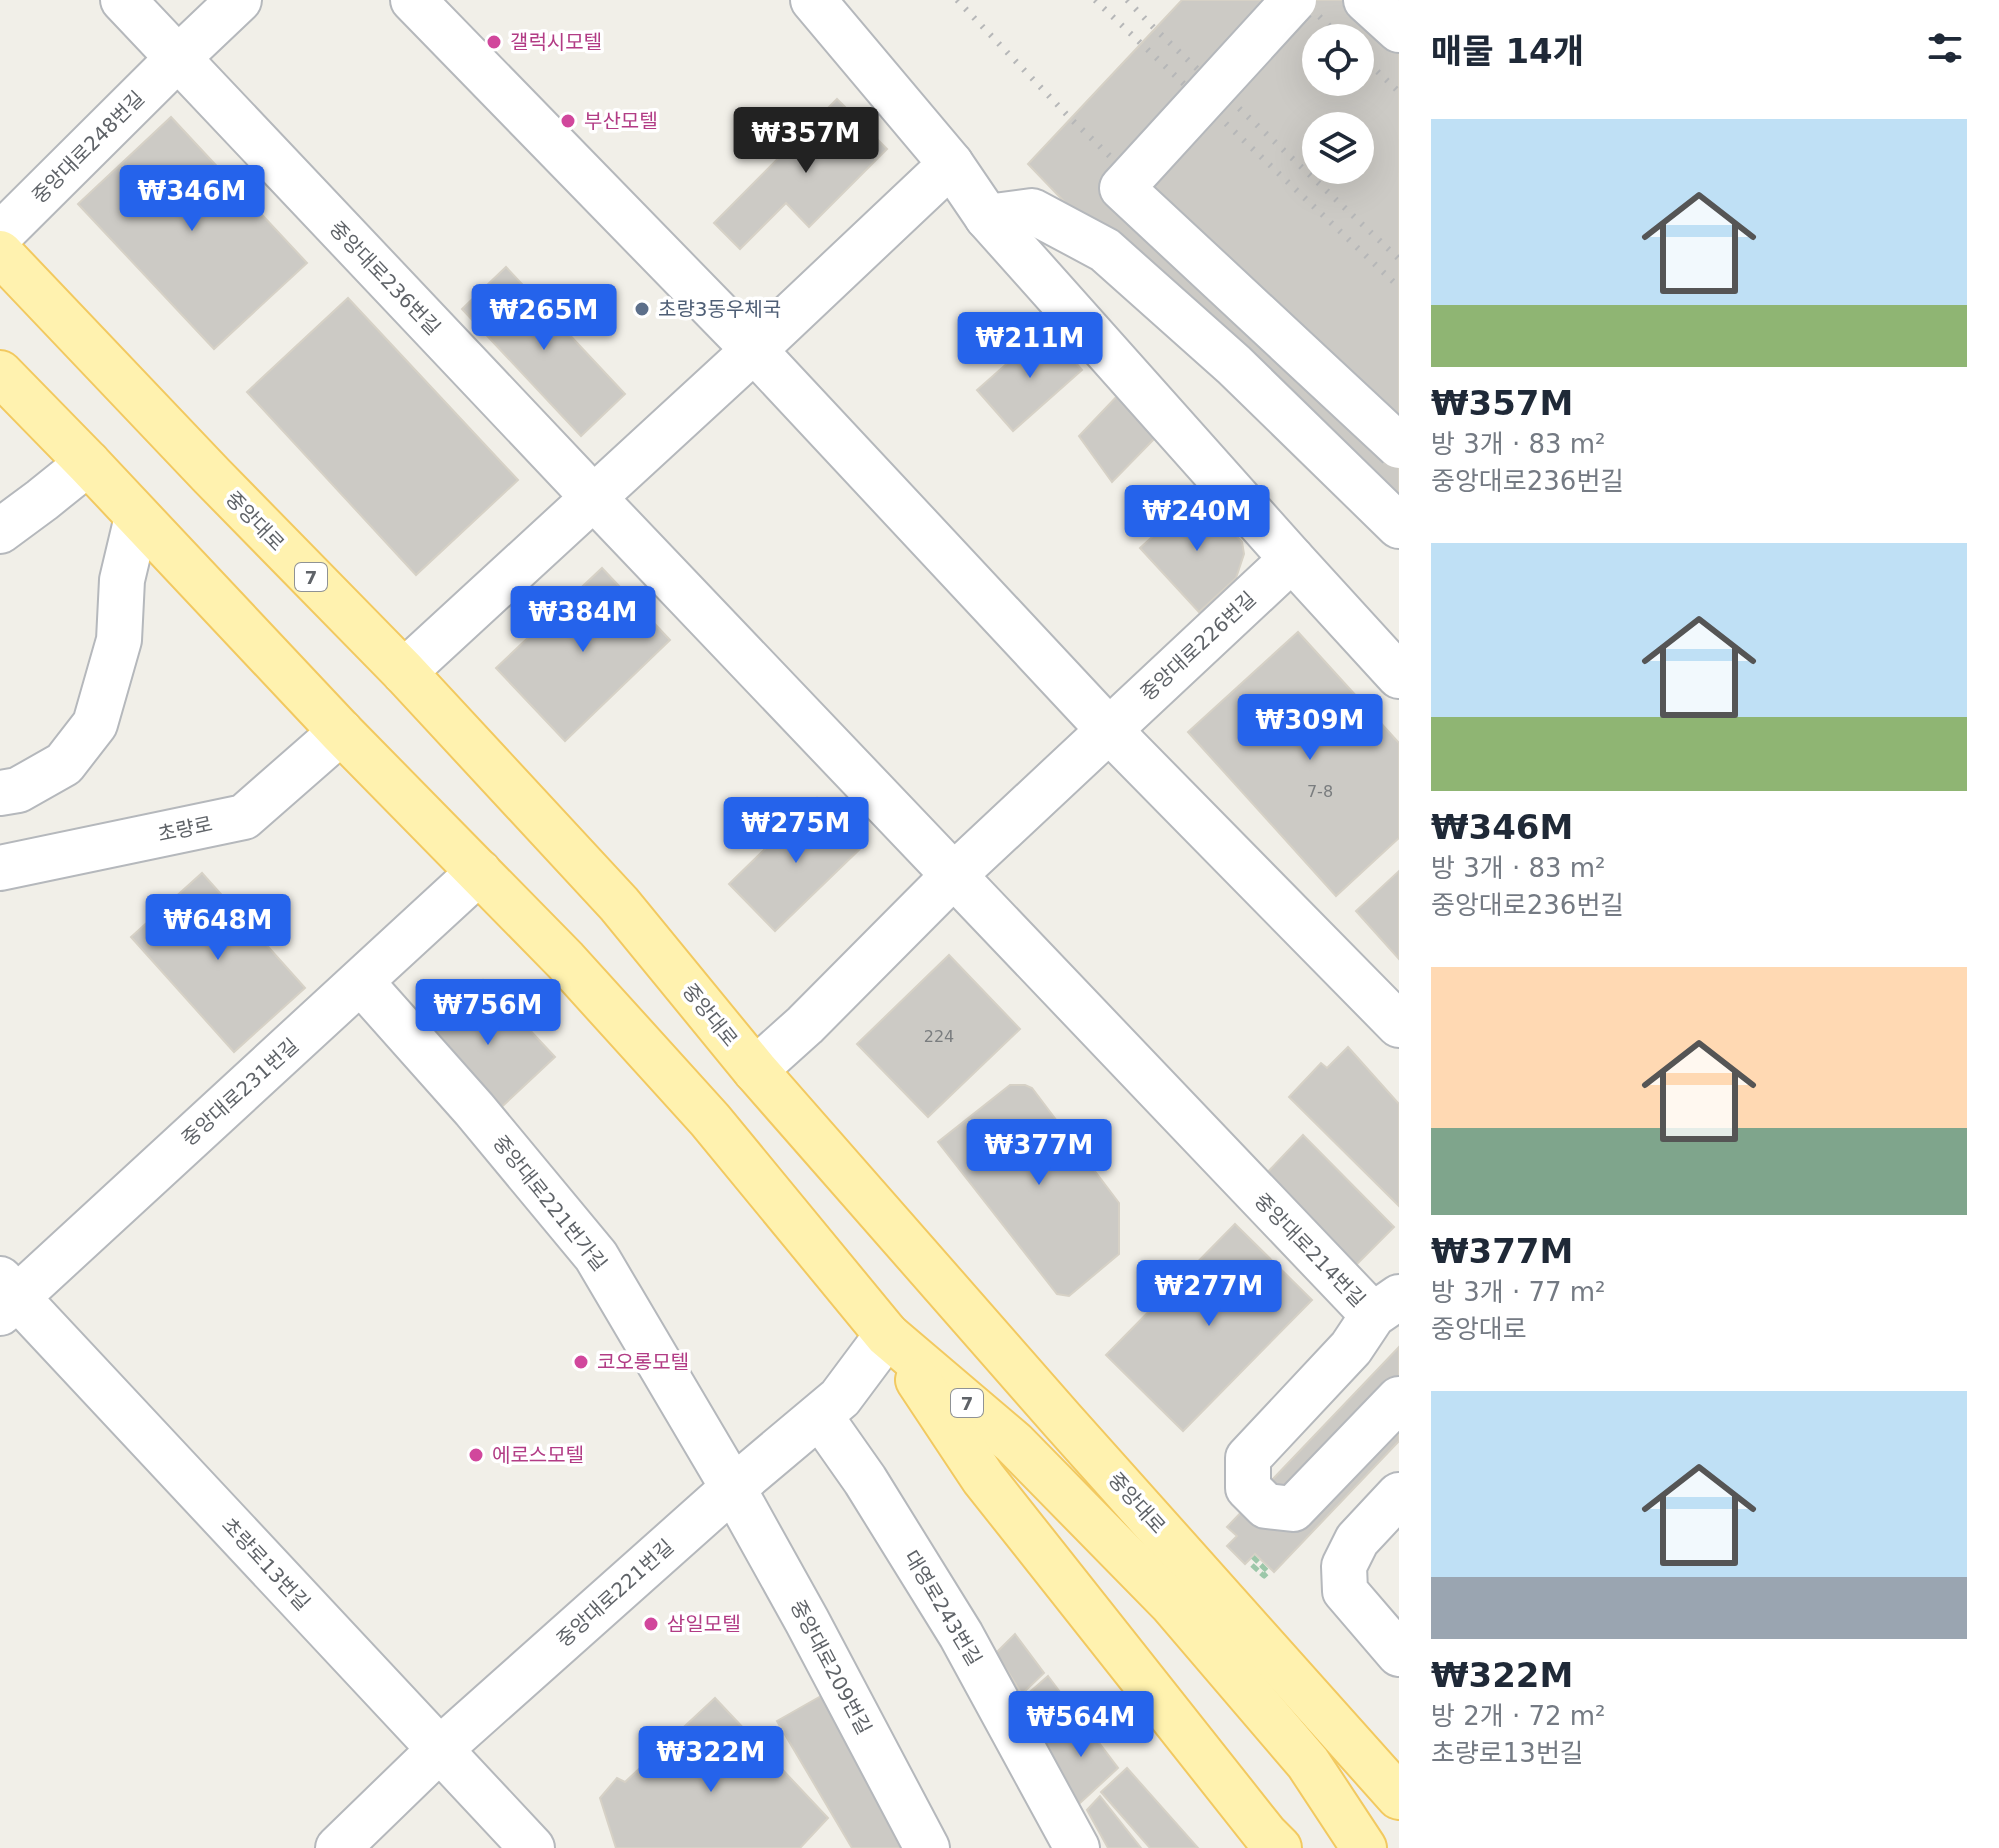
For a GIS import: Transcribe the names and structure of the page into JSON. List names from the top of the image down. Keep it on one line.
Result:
{"streets":{"main road":["중앙대로","7"],"street":["중앙대로248번길","중앙대로236번길","중앙대로226번길","초량로","중앙대로231번길","중앙대로221번가길","중앙대로214번길","초량로13번길","중앙대로221번길","대영로243번길","중앙대로209번길"]},"crossings":[["중앙대로248번길","중앙대로236번길"],["중앙대로","중앙대로226번길"],["7","초량로"],["7","중앙대로231번길"],["7","중앙대로221번길"],["중앙대로226번길","중앙대로214번길"],["중앙대로231번길","중앙대로221번가길"],["중앙대로231번길","초량로13번길"],["중앙대로221번가길","중앙대로221번길"],["중앙대로221번가길","중앙대로209번길"],["초량로13번길","중앙대로221번길"],["중앙대로221번길","대영로243번길"],["중앙대로221번길","중앙대로209번길"]],"places":["갤럭시모텔","부산모텔","초량3동우체국","코오롱모텔","에로스모텔","삼일모텔"],"house_numbers":["7-8","224"],"page":{"heading":"매물 14개","list":[{"name":"₩357M","note":"방 3개 · 83 m² · 중앙대로236번길"},{"name":"₩346M","note":"방 3개 · 83 m² · 중앙대로236번길"},{"name":"₩377M","note":"방 3개 · 77 m² · 중앙대로"},{"name":"₩322M","note":"방 2개 · 72 m² · 초량로13번길"}],"price":["₩357M","₩346M","₩265M","₩211M","₩240M","₩384M","₩309M","₩275M","₩648M","₩756M","₩377M","₩277M","₩564M","₩322M"]}}
